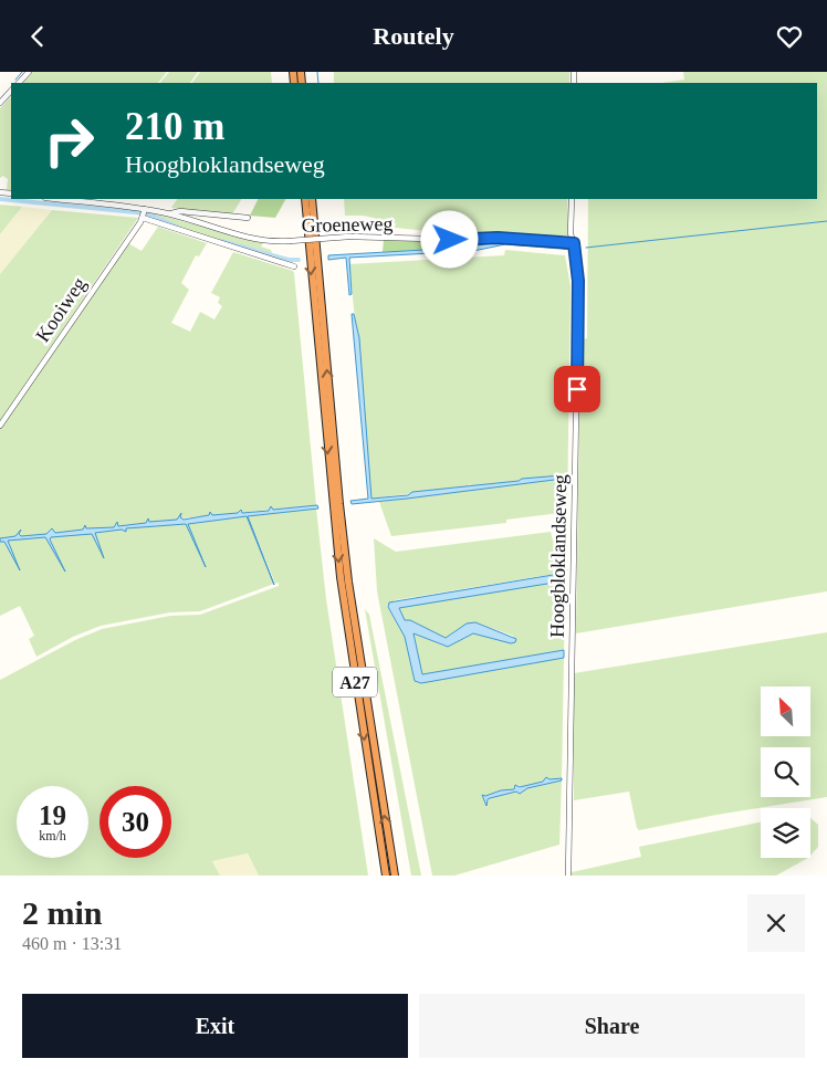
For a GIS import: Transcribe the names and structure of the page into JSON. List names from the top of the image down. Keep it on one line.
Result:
{"streets":{"highway":["A27"],"street":["Groeneweg","Kooiweg","Hoogbloklandseweg"]},"crossings":[["Groeneweg","Kooiweg"],["Groeneweg","Hoogbloklandseweg"]],"north":"top left","page":{"header":"Routely","turn":["210 m","Hoogbloklandseweg"],"speed":"19 km/h","limit":"30","heading":["2 min","460 m · 13:31"],"buttons":["Exit","Share"]}}
